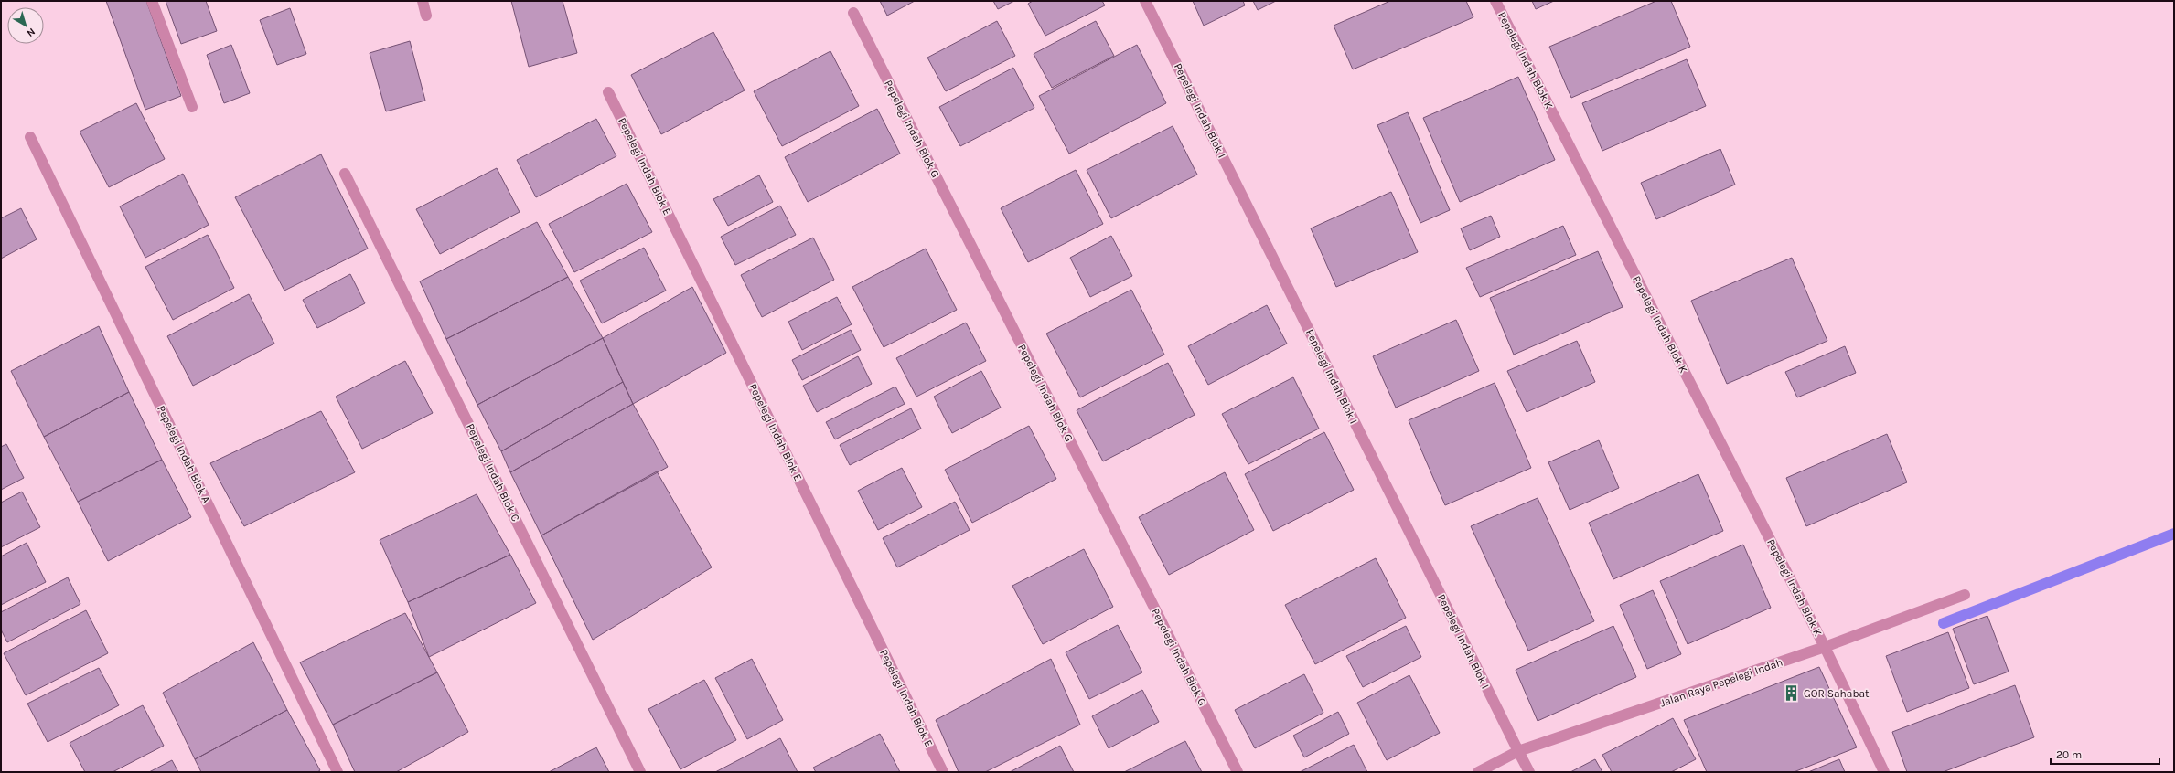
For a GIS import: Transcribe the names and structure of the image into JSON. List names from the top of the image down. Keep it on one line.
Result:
{"streets":{"street":["Pepelegi Indah Blok K","Pepelegi Indah Blok I","Pepelegi Indah Blok G","Pepelegi Indah Blok E","Pepelegi Indah Blok A","Pepelegi Indah Blok C","Jalan Raya Pepelegi Indah"]},"crossings":[["Pepelegi Indah Blok K","Jalan Raya Pepelegi Indah"],["Pepelegi Indah Blok I","Jalan Raya Pepelegi Indah"]],"places":{"building":["GOR Sahabat"]},"scale_bar":"20 m","north":"bottom right"}
